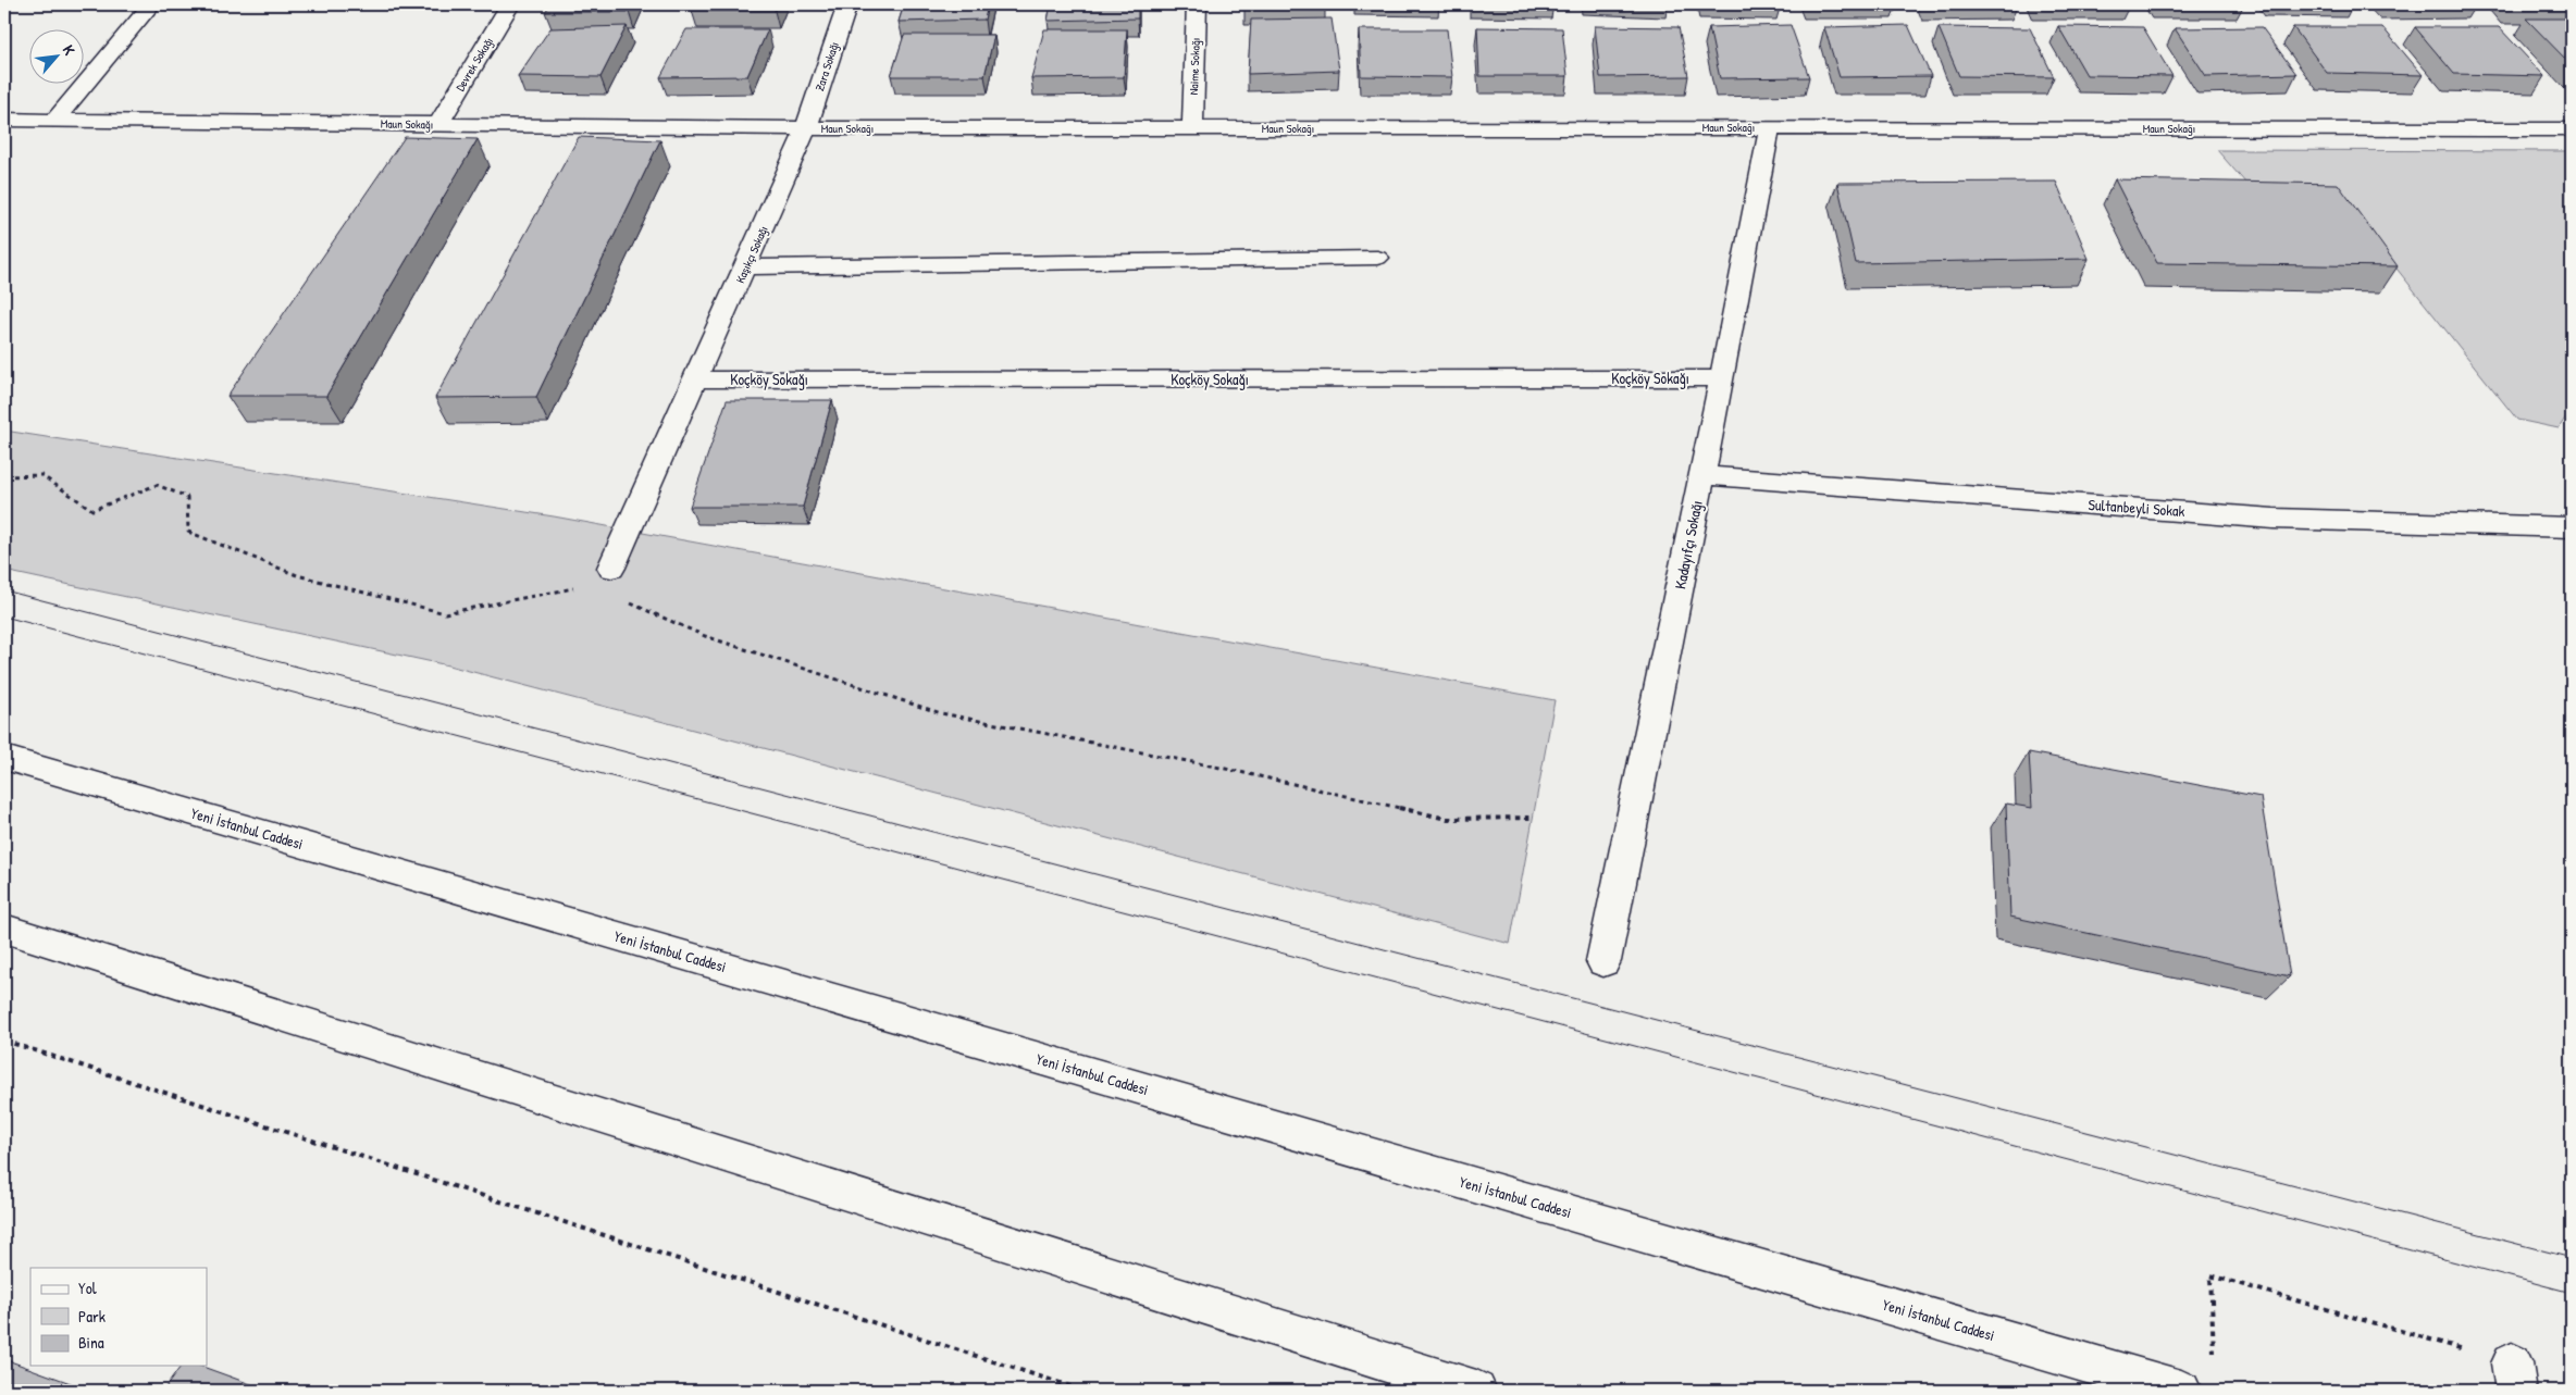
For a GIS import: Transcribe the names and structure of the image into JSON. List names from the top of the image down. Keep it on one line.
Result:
{"streets":{"main road":["Devrek Sokağı","Zara Sokağı","Naime Sokağı","Maun Sokağı","Kaşıkçı Sokağı","Koçköy Sokağı","Sultanbeyli Sokak","Kadayıfçı Sokağı","Yeni İstanbul Caddesi"]},"crossings":[["Devrek Sokağı","Maun Sokağı"],["Zara Sokağı","Maun Sokağı"],["Zara Sokağı","Kaşıkçı Sokağı"],["Naime Sokağı","Maun Sokağı"],["Maun Sokağı","Kaşıkçı Sokağı"],["Maun Sokağı","Kadayıfçı Sokağı"],["Kaşıkçı Sokağı","Koçköy Sokağı"],["Koçköy Sokağı","Kadayıfçı Sokağı"],["Sultanbeyli Sokak","Kadayıfçı Sokağı"]],"legend":["Yol","Park","Bina"],"north":"top right"}
